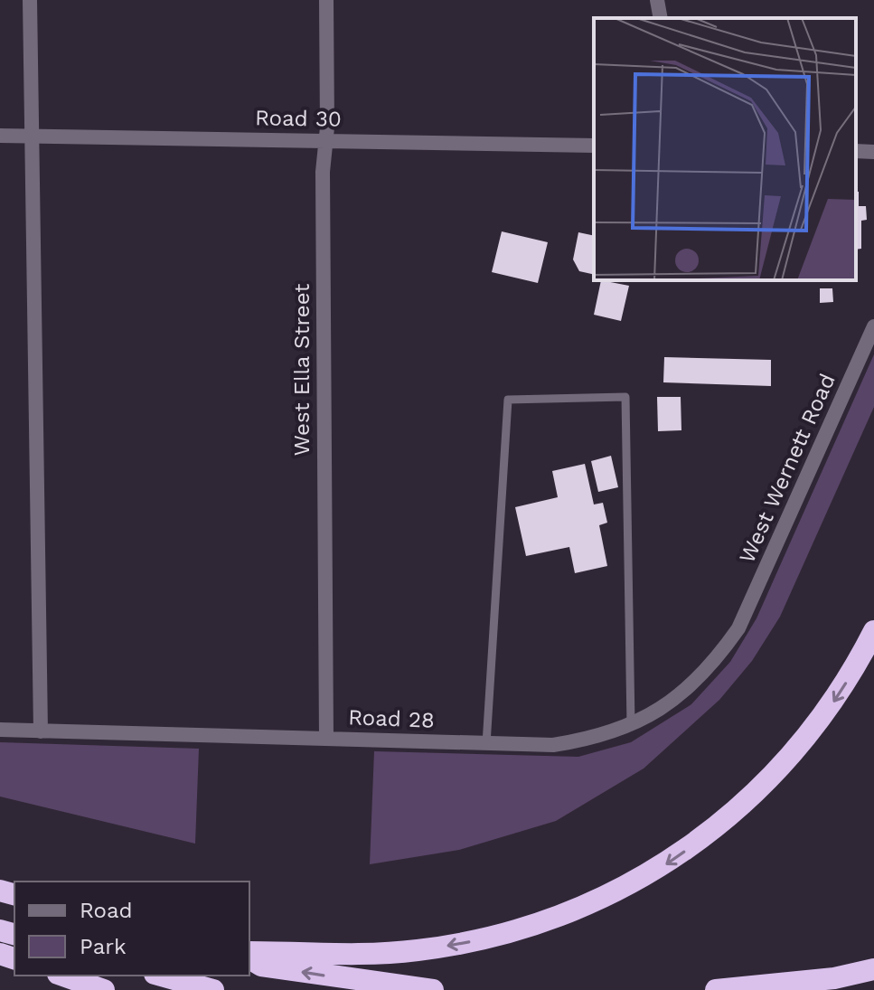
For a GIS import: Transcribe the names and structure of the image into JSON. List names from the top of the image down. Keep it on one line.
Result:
{"streets":{"street":["Road 30","West Ella Street","West Wernett Road","Road 28"]},"crossings":[["Road 30","West Ella Street"],["West Ella Street","Road 28"],["West Wernett Road","Road 28"]],"legend":["Road","Park"]}
